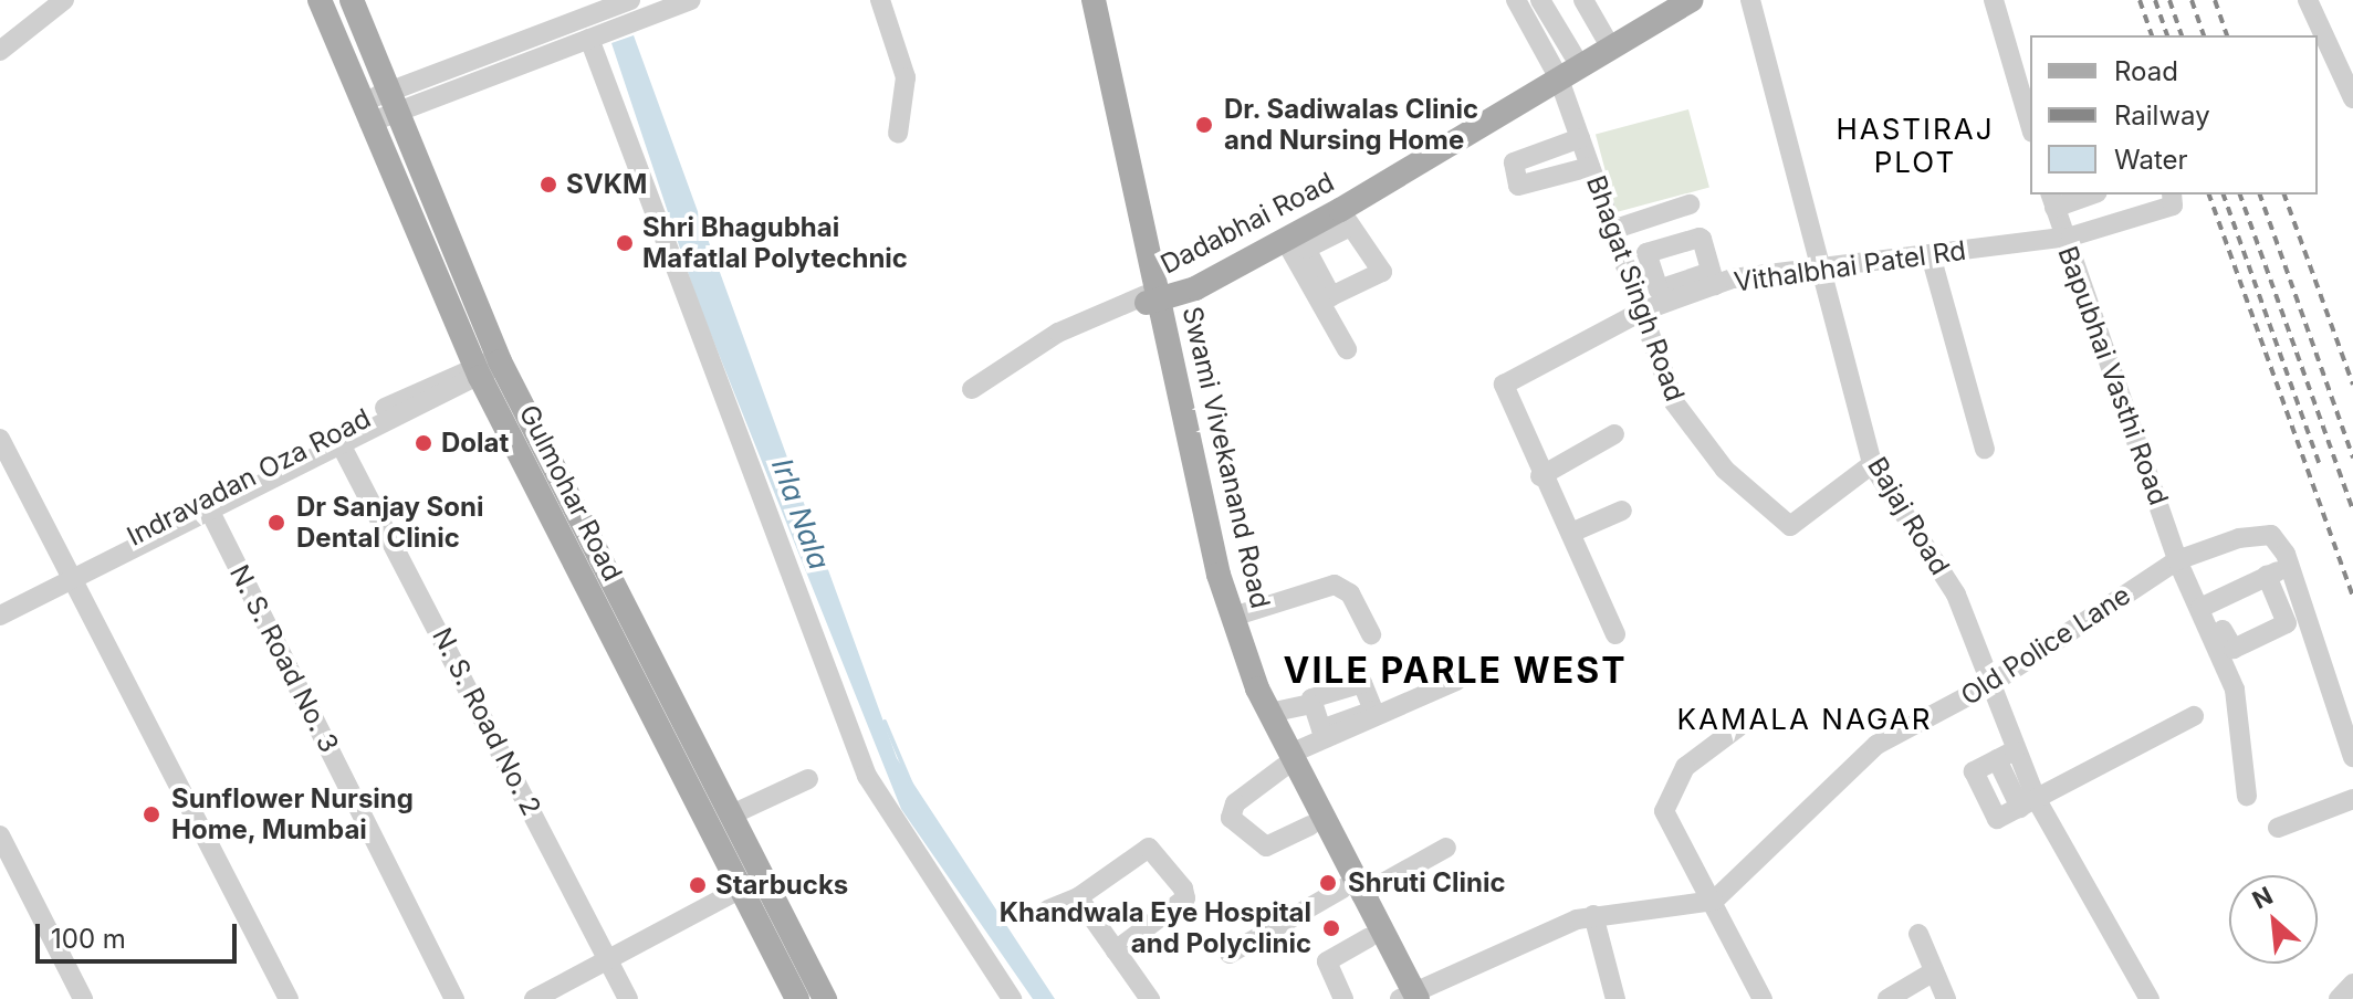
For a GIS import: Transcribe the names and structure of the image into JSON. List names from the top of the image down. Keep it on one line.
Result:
{"streets":{"main road":["Dadabhai Road","Swami Vivekanand Road","Gulmohar Road"],"street":["Vithalbhai Patel Rd","Bhagat Singh Road","Bapubhai Vasthi Road","Indravadan Oza Road","Bajaj Road","Old Police Lane","N. S. Road No. 3","N. S. Road No. 2"]},"crossings":[["Dadabhai Road","Bhagat Singh Road"],["Dadabhai Road","Swami Vivekanand Road"],["Vithalbhai Patel Rd","Bhagat Singh Road"],["Vithalbhai Patel Rd","Bapubhai Vasthi Road"],["Vithalbhai Patel Rd","Bajaj Road"],["Bhagat Singh Road","Bajaj Road"],["Bapubhai Vasthi Road","Old Police Lane"],["Indravadan Oza Road","Gulmohar Road"],["Indravadan Oza Road","N. S. Road No. 3"],["Indravadan Oza Road","N. S. Road No. 2"],["Bajaj Road","Old Police Lane"]],"districts":["HASTIRAJ PLOT","VILE PARLE WEST","KAMALA NAGAR"],"water":["Irla Nala"],"places":["Dr. Sadiwalas Clinic and Nursing Home","SVKM","Shri Bhagubhai Mafatlal Polytechnic","Dolat","Dr Sanjay Soni Dental Clinic","Sunflower Nursing Home, Mumbai","Shruti Clinic","Starbucks","Khandwala Eye Hospital and Polyclinic"],"legend":["Road","Railway","Water"],"scale_bar":"100 m","north":"top left"}
